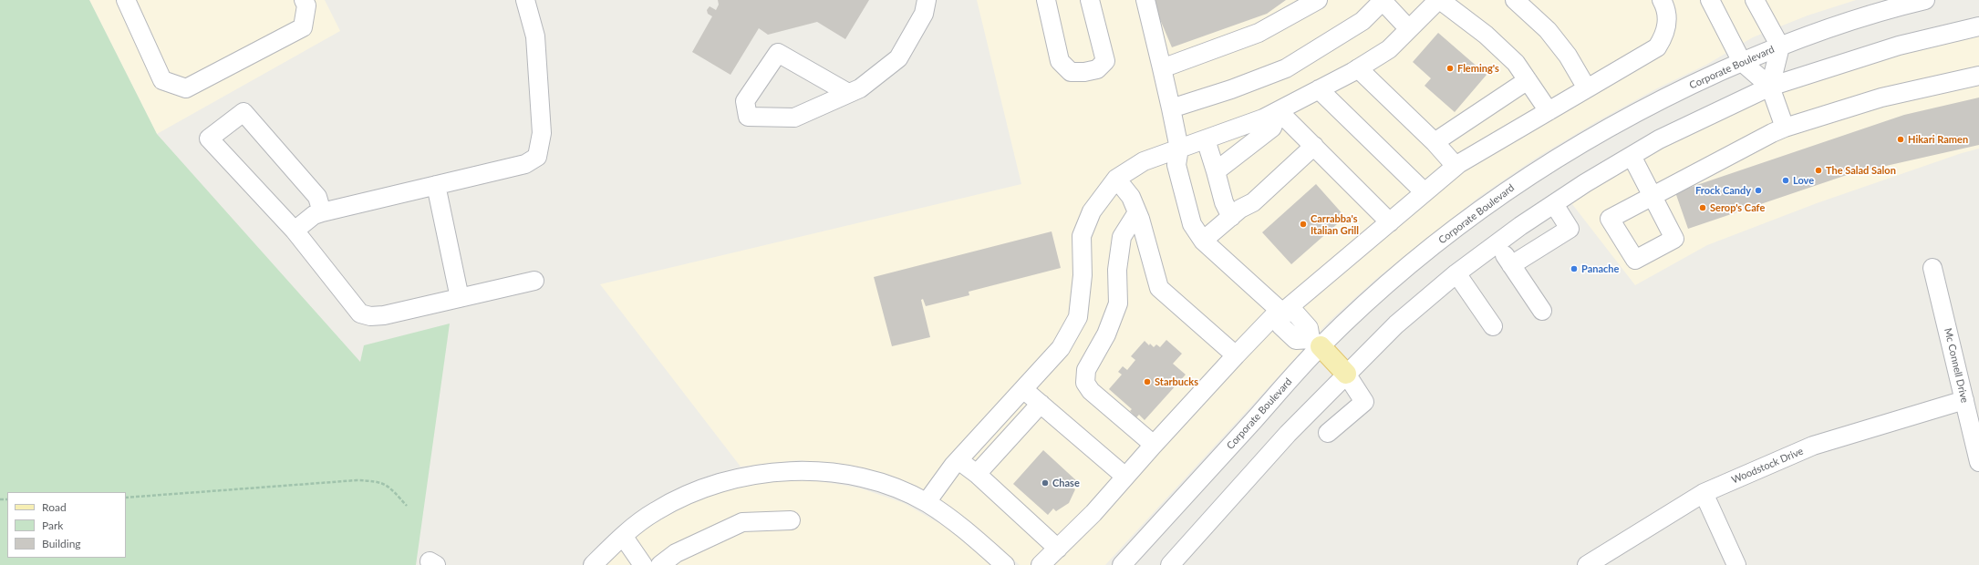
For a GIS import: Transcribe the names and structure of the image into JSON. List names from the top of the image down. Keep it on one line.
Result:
{"streets":{"street":["Corporate Boulevard","Mc Connell Drive","Woodstock Drive"]},"crossings":[["Mc Connell Drive","Woodstock Drive"]],"places":["Fleming's","Hikari Ramen","The Salad Salon","Love","Frock Candy","Serop's Cafe","Carrabba's Italian Grill","Panache","Starbucks","Chase"],"legend":["Road","Park","Building"]}
